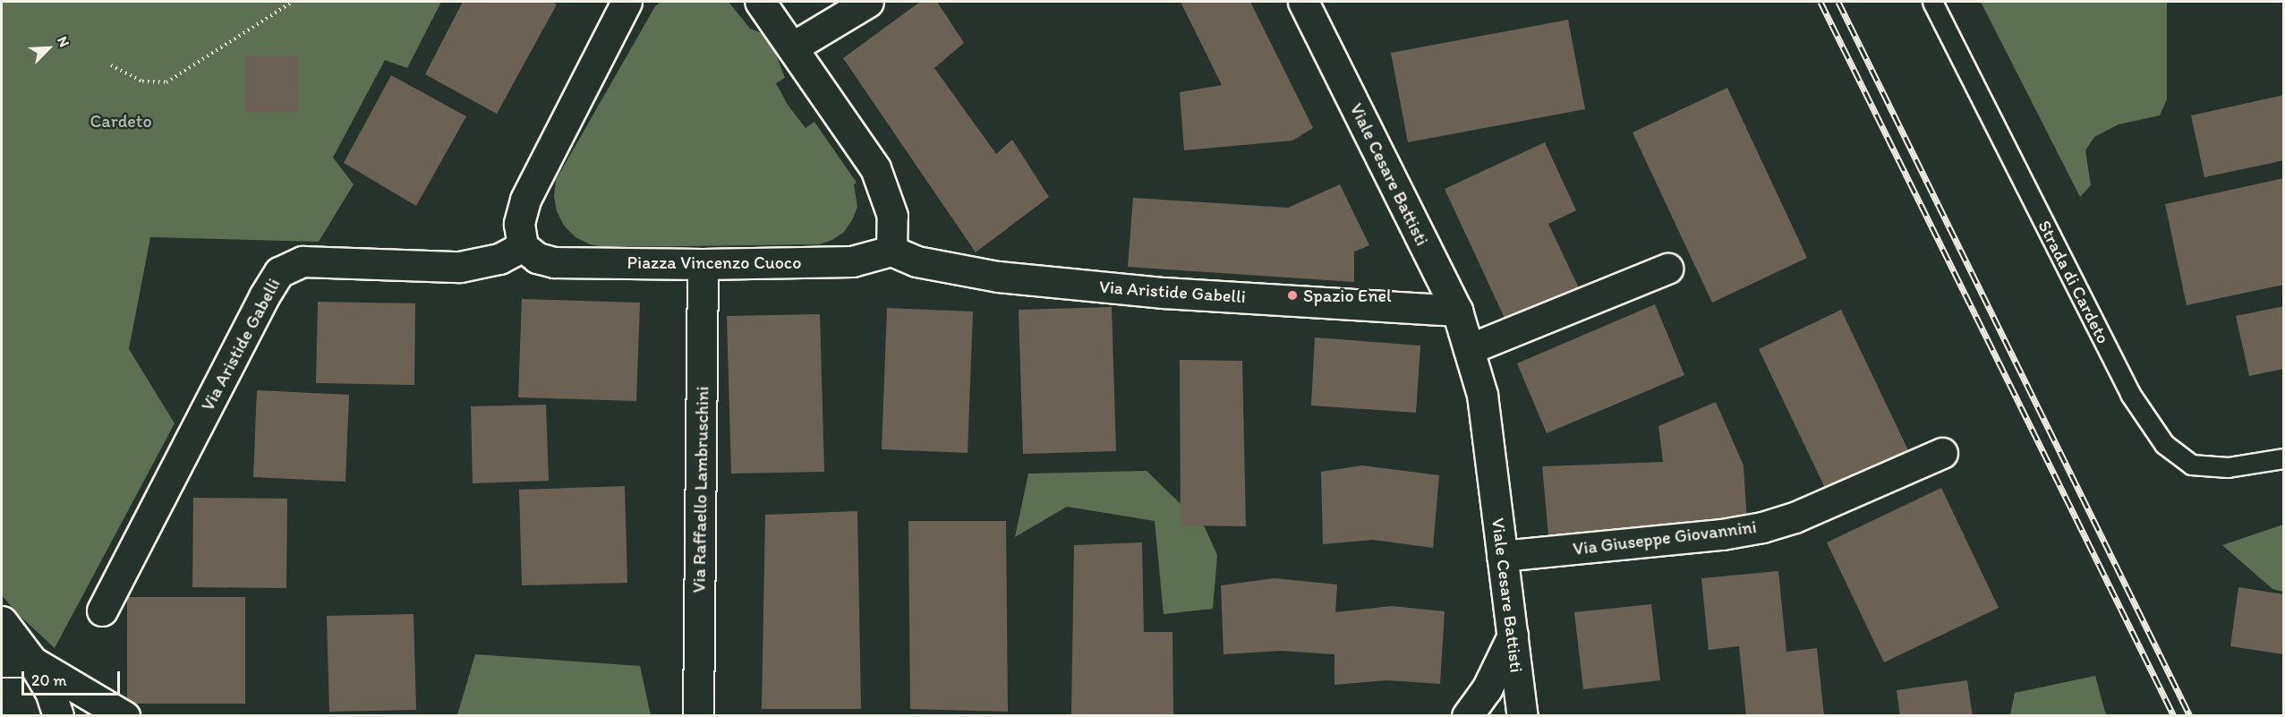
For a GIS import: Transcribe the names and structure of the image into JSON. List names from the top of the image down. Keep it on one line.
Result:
{"streets":{"street":["Viale Cesare Battisti","Piazza Vincenzo Cuoco","Via Aristide Gabelli","Via Raffaello Lambruschini","Via Giuseppe Giovannini"],"lane":["Strada di Cardeto"]},"crossings":[["Viale Cesare Battisti","Via Aristide Gabelli"],["Viale Cesare Battisti","Via Giuseppe Giovannini"],["Piazza Vincenzo Cuoco","Via Aristide Gabelli"],["Piazza Vincenzo Cuoco","Via Raffaello Lambruschini"]],"parks":["Cardeto"],"places":["Spazio Enel"],"scale_bar":"20 m","north":"top right"}
